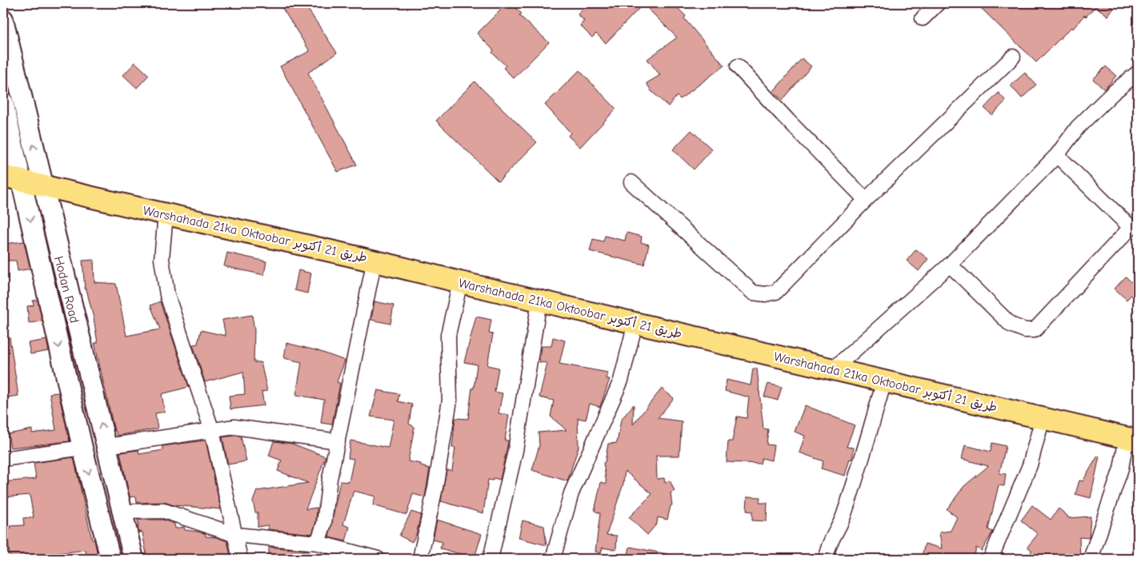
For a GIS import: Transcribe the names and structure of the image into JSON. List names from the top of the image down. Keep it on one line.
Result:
{"streets":{"main road":["Warshahada 21ka Oktoobar طريق 21 أكتوبر","Hodan Road"]},"crossings":[["Warshahada 21ka Oktoobar طريق 21 أكتوبر","Hodan Road"]]}
